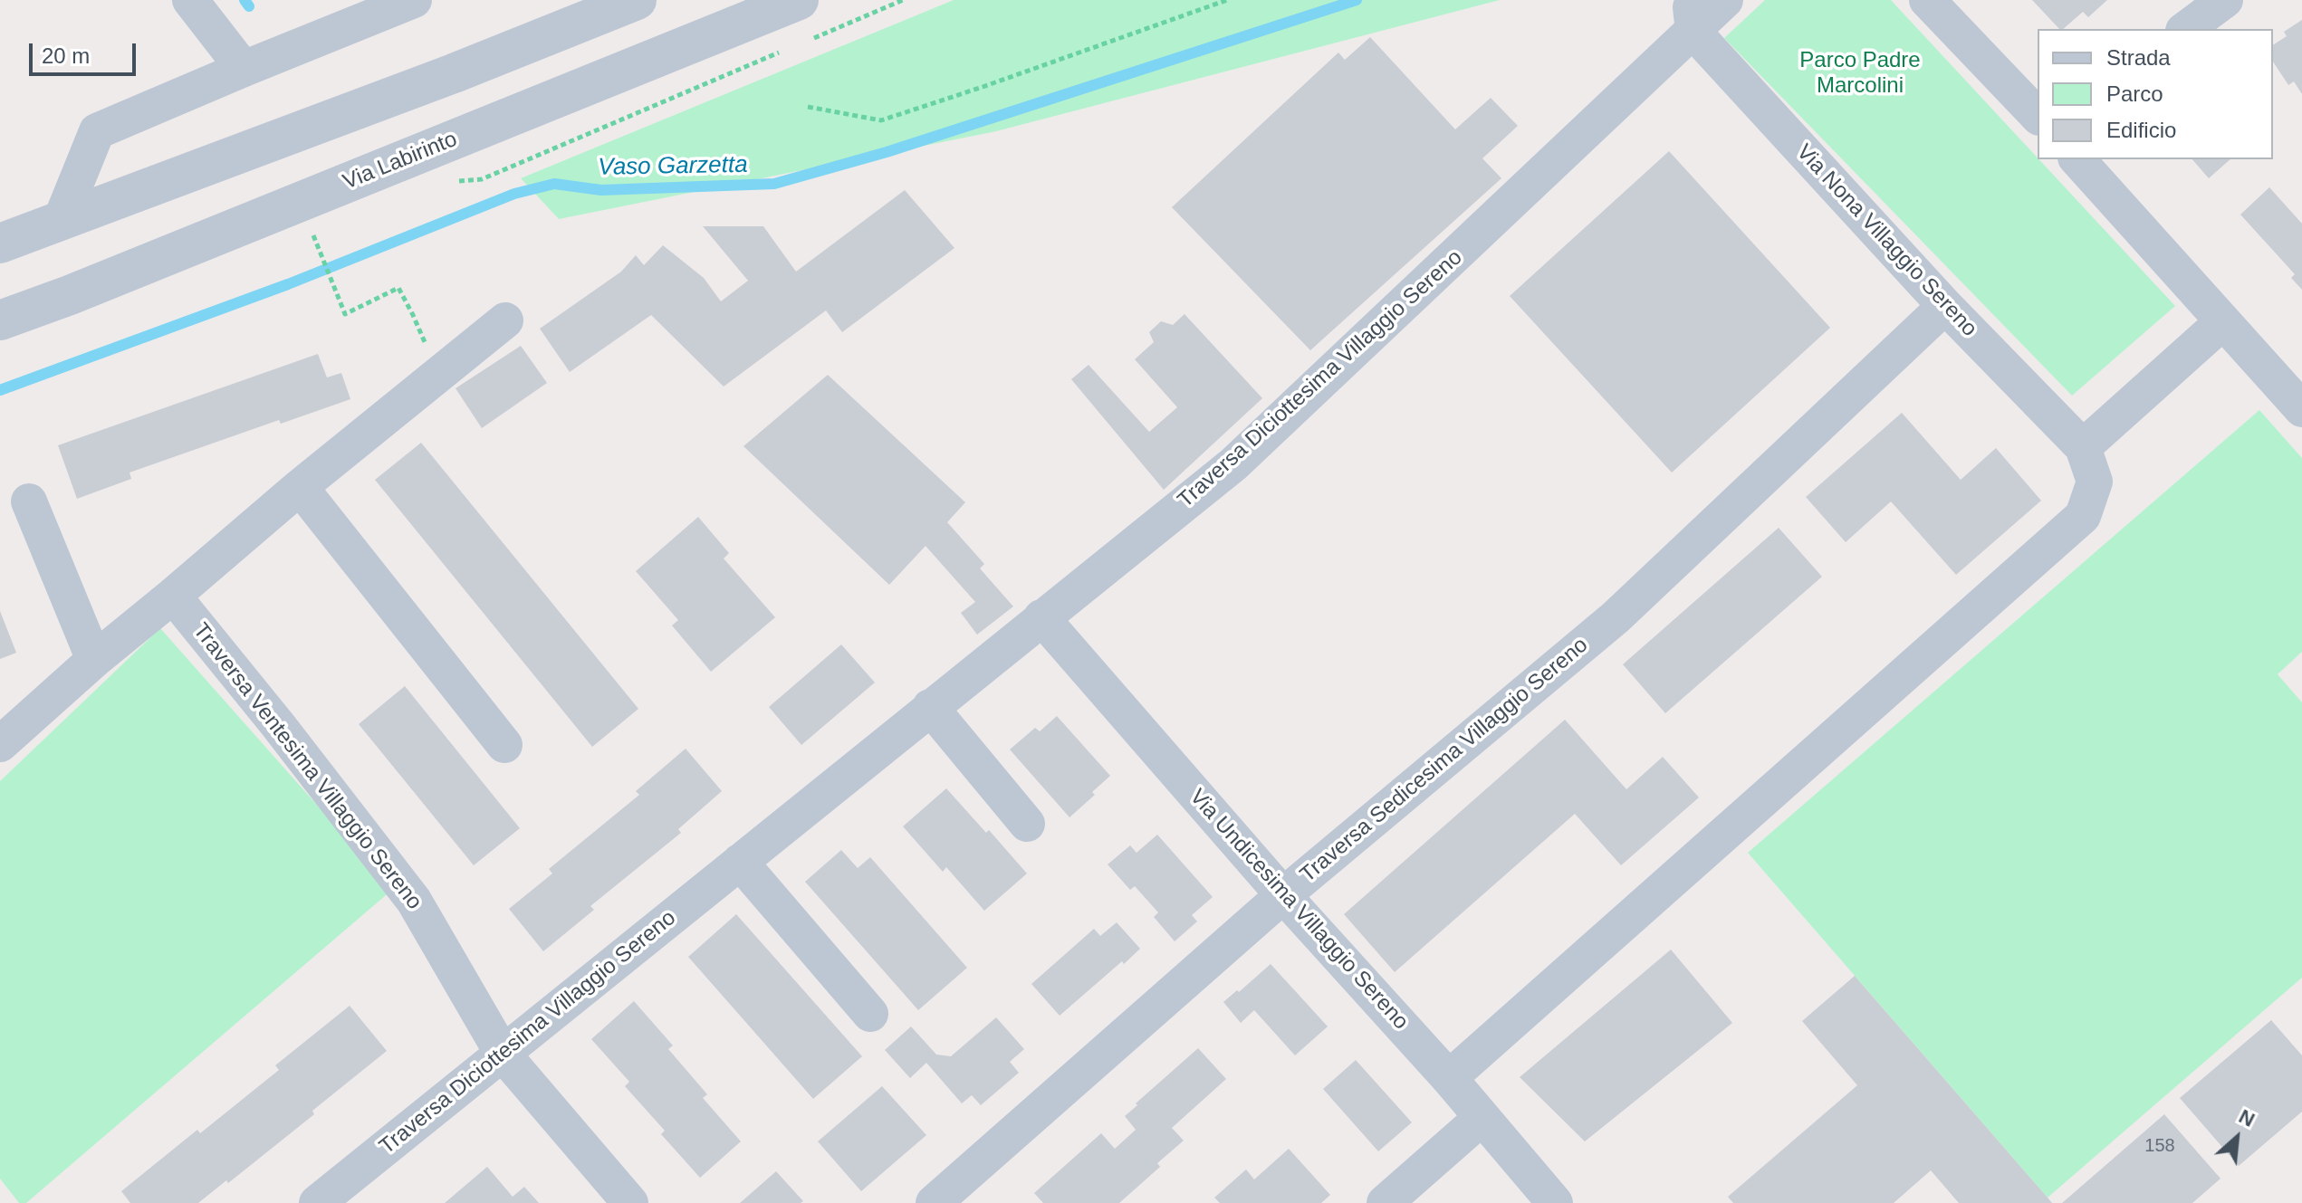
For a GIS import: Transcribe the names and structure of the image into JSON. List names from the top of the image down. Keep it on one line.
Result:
{"streets":{"street":["Via Labirinto","Via Nona Villaggio Sereno","Traversa Diciottesima Villaggio Sereno","Traversa Sedicesima Villaggio Sereno","Traversa Ventesima Villaggio Sereno","Via Undicesima Villaggio Sereno"]},"crossings":[["Via Nona Villaggio Sereno","Traversa Diciottesima Villaggio Sereno"],["Via Nona Villaggio Sereno","Traversa Sedicesima Villaggio Sereno"],["Traversa Diciottesima Villaggio Sereno","Traversa Ventesima Villaggio Sereno"],["Traversa Diciottesima Villaggio Sereno","Via Undicesima Villaggio Sereno"],["Traversa Sedicesima Villaggio Sereno","Via Undicesima Villaggio Sereno"]],"water":["Vaso Garzetta"],"parks":["Parco Padre Marcolini"],"house_numbers":["158"],"legend":["Strada","Parco","Edificio"],"scale_bar":"20 m","north":"top right"}
